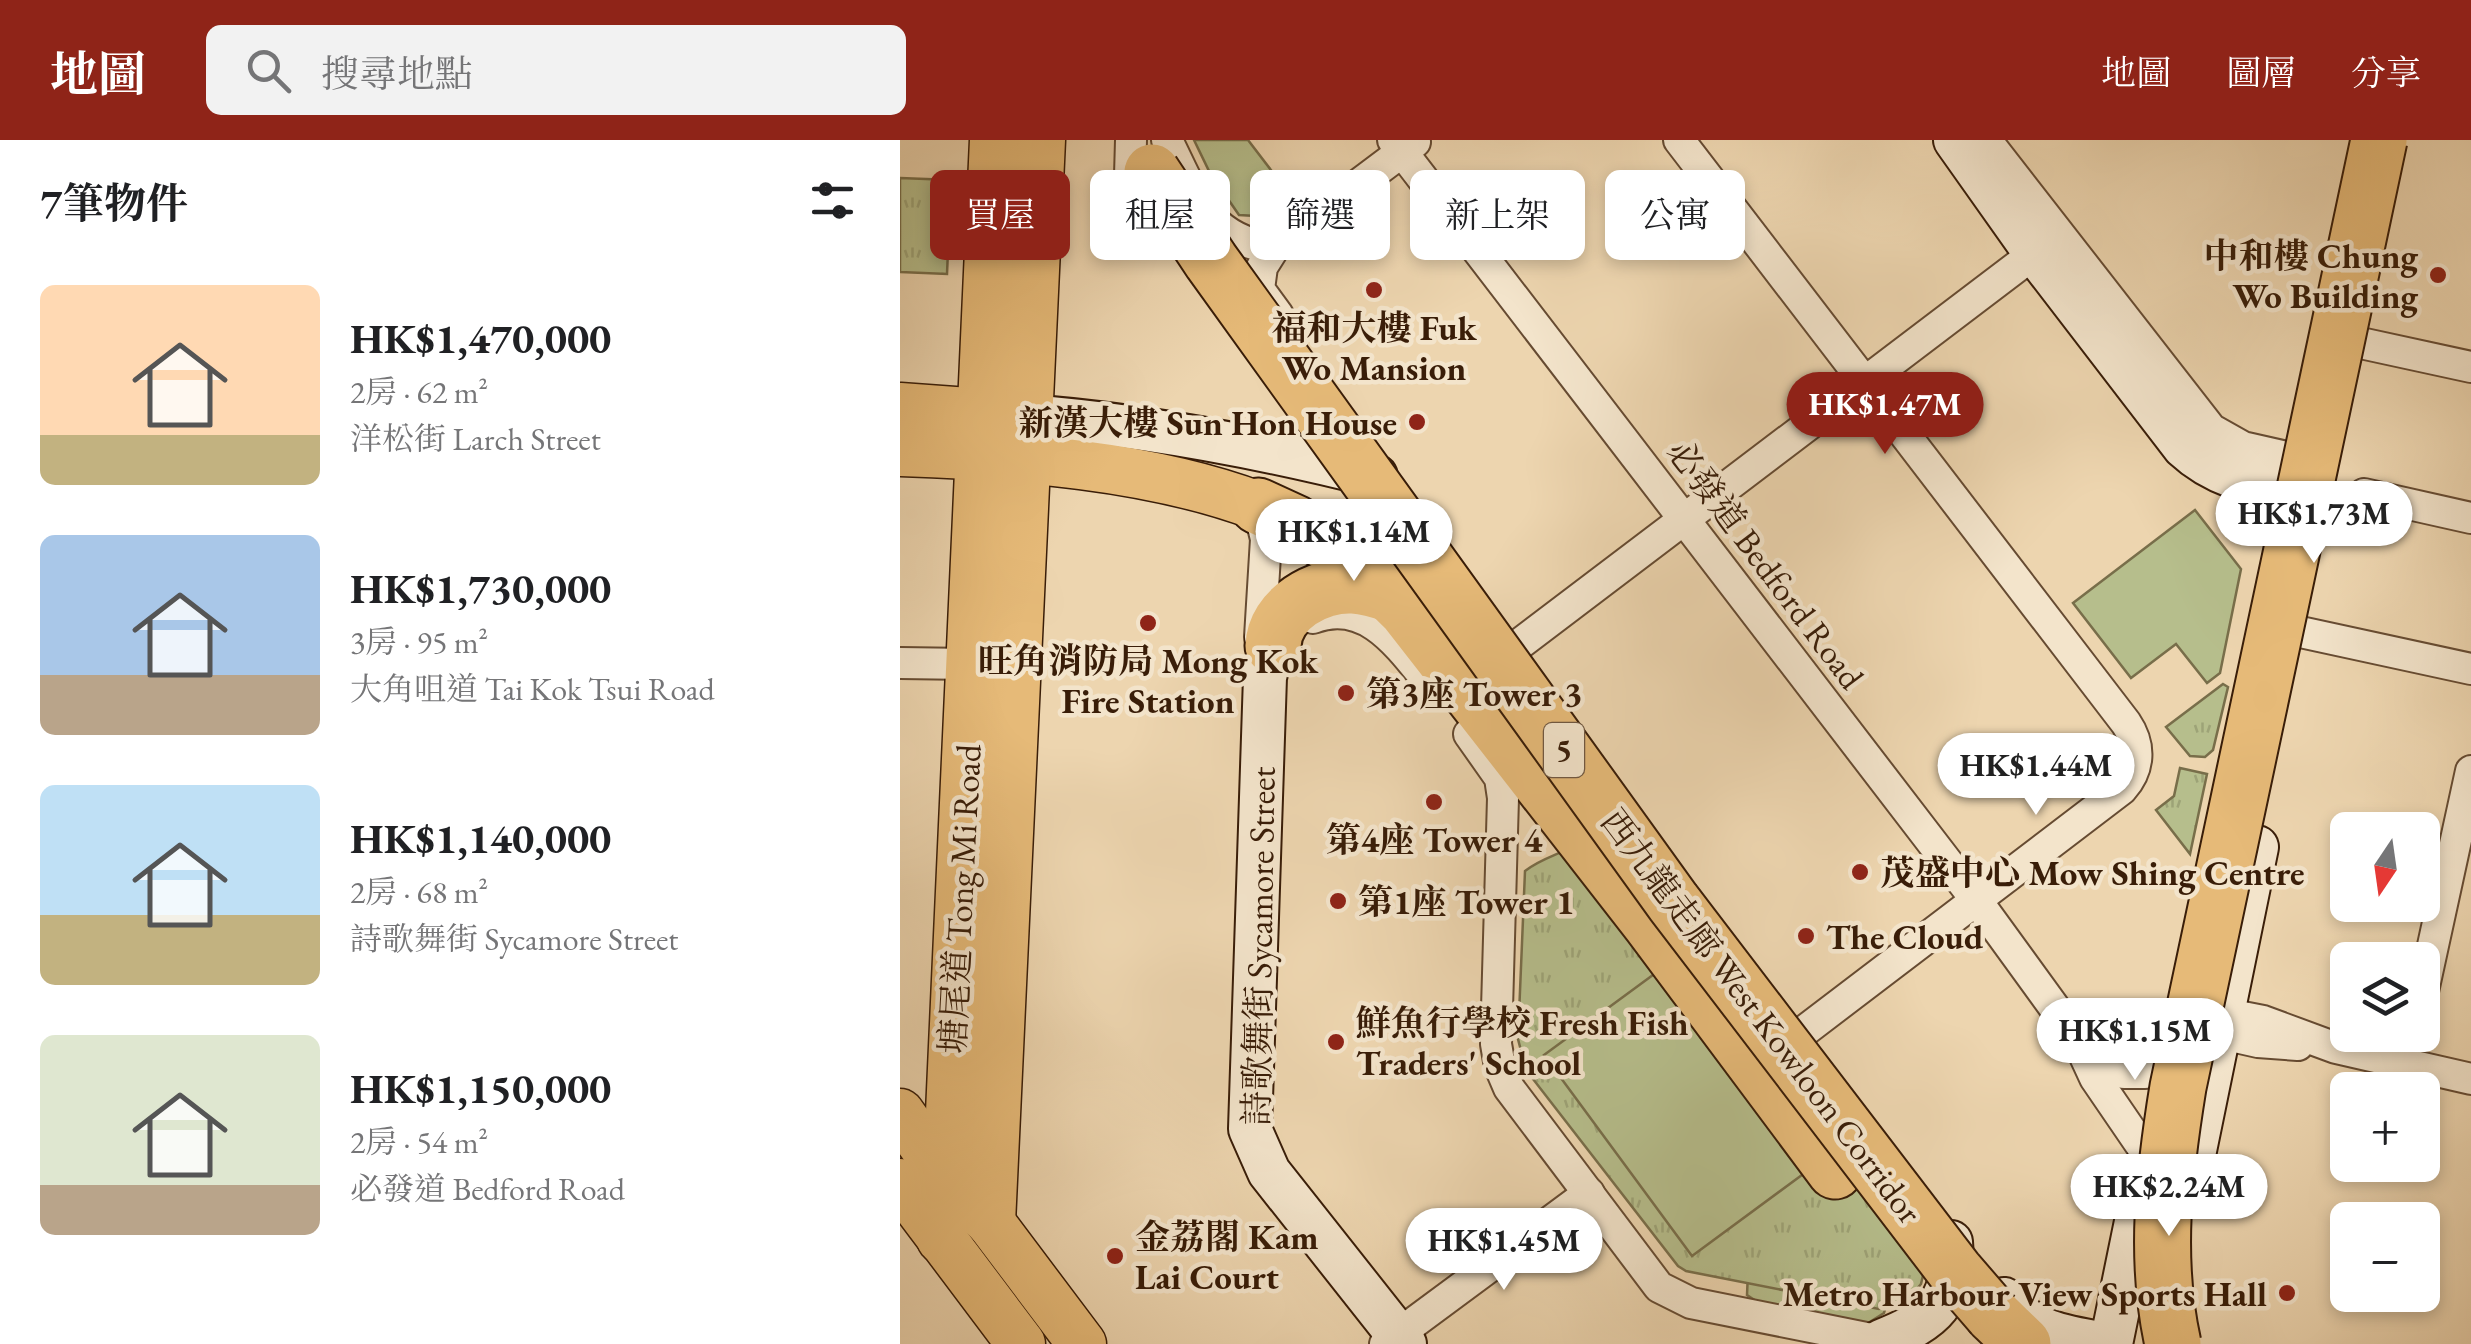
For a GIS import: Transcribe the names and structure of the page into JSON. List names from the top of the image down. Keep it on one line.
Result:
{"streets":{"highway":["5","西九龍走廊 West Kowloon Corridor"],"main road":["塘尾道 Tong Mi Road"],"street":["必發道 Bedford Road","詩歌舞街 Sycamore Street"]},"places":["中和樓 Chung Wo Building","福和大樓 Fuk Wo Mansion","新漢大樓 Sun Hon House","旺角消防局 Mong Kok Fire Station","第3座 Tower 3","第4座 Tower 4","茂盛中心 Mow Shing Centre","第1座 Tower 1","The Cloud","鮮魚行學校 Fresh Fish Traders' School","金荔閣 Kam Lai Court","Metro Harbour View Sports Hall"],"north":"bottom","page":{"header":"地圖","search":"搜尋地點","nav":["地圖","圖層","分享"],"heading":"7筆物件","chip":["買屋","租屋","篩選","新上架","公寓"],"list":[{"name":"HK$1,470,000","note":"2房 · 62 m² · 洋松街 Larch Street"},{"name":"HK$1,730,000","note":"3房 · 95 m² · 大角咀道 Tai Kok Tsui Road"},{"name":"HK$1,140,000","note":"2房 · 68 m² · 詩歌舞街 Sycamore Street"},{"name":"HK$1,150,000","note":"2房 · 54 m² · 必發道 Bedford Road"}],"price":["HK$1.47M","HK$1.73M","HK$1.14M","HK$1.44M","HK$1.15M","HK$2.24M","HK$1.45M"],"map_buttons":["+","−"]}}
